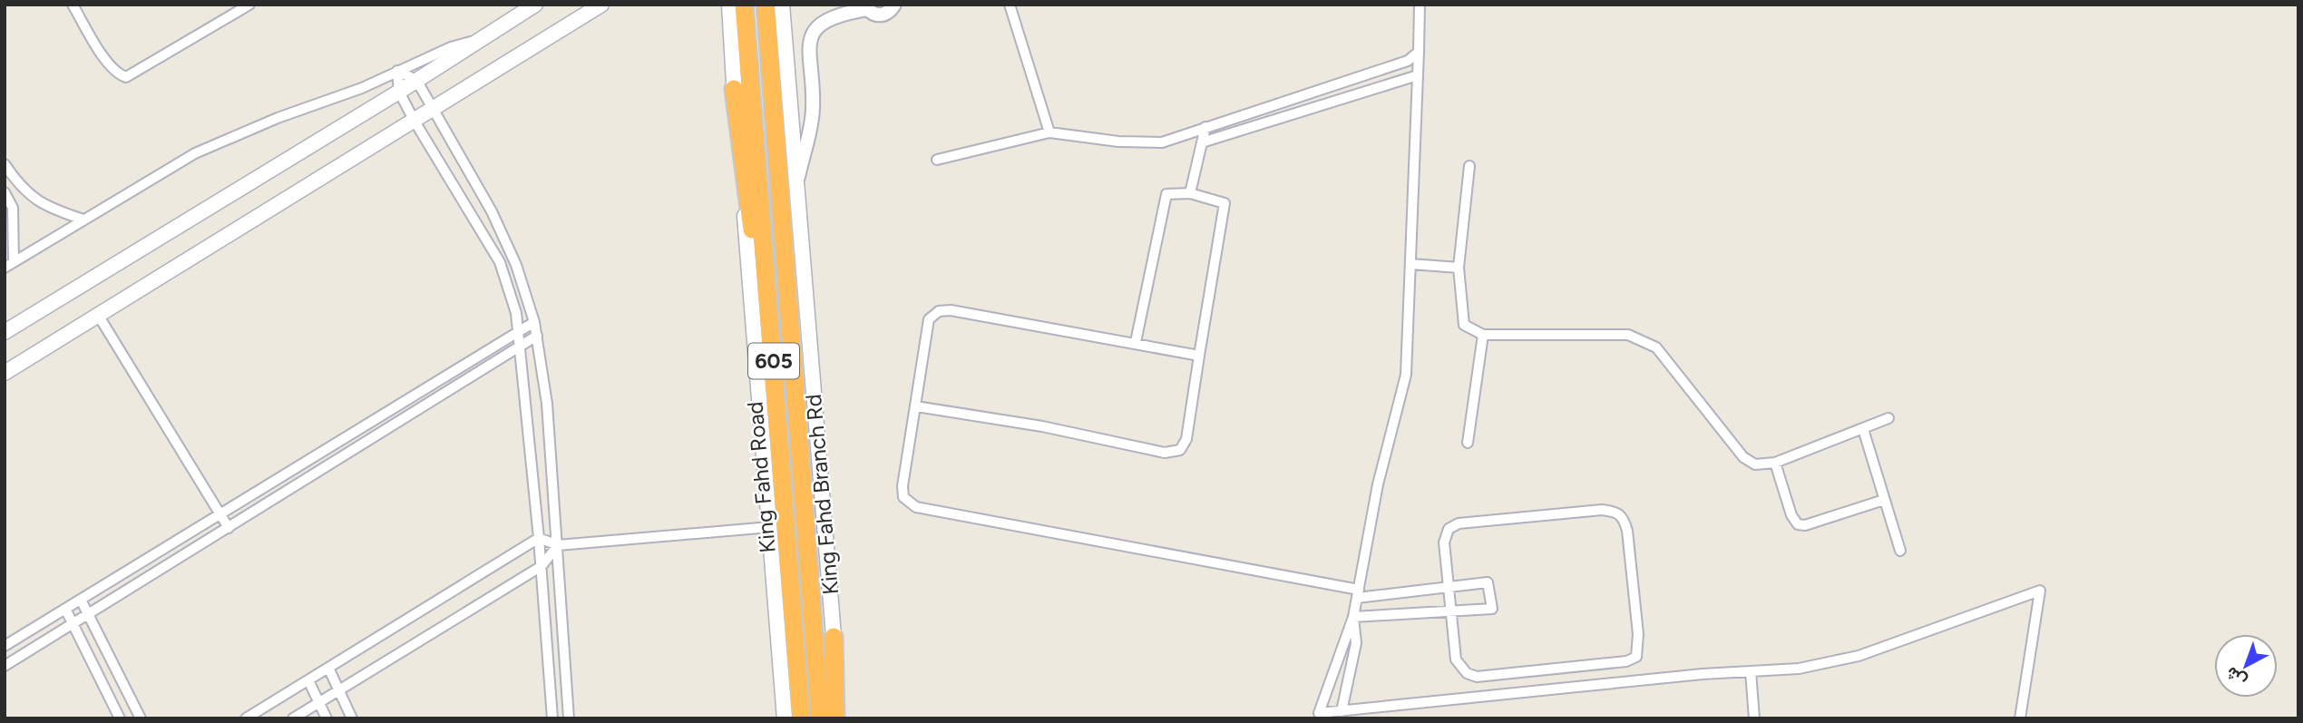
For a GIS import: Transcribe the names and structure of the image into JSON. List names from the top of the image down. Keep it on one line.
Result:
{"streets":{"highway":["605","King Fahd Road"],"main road":["King Fahd Branch Rd"]},"north":"bottom left"}
